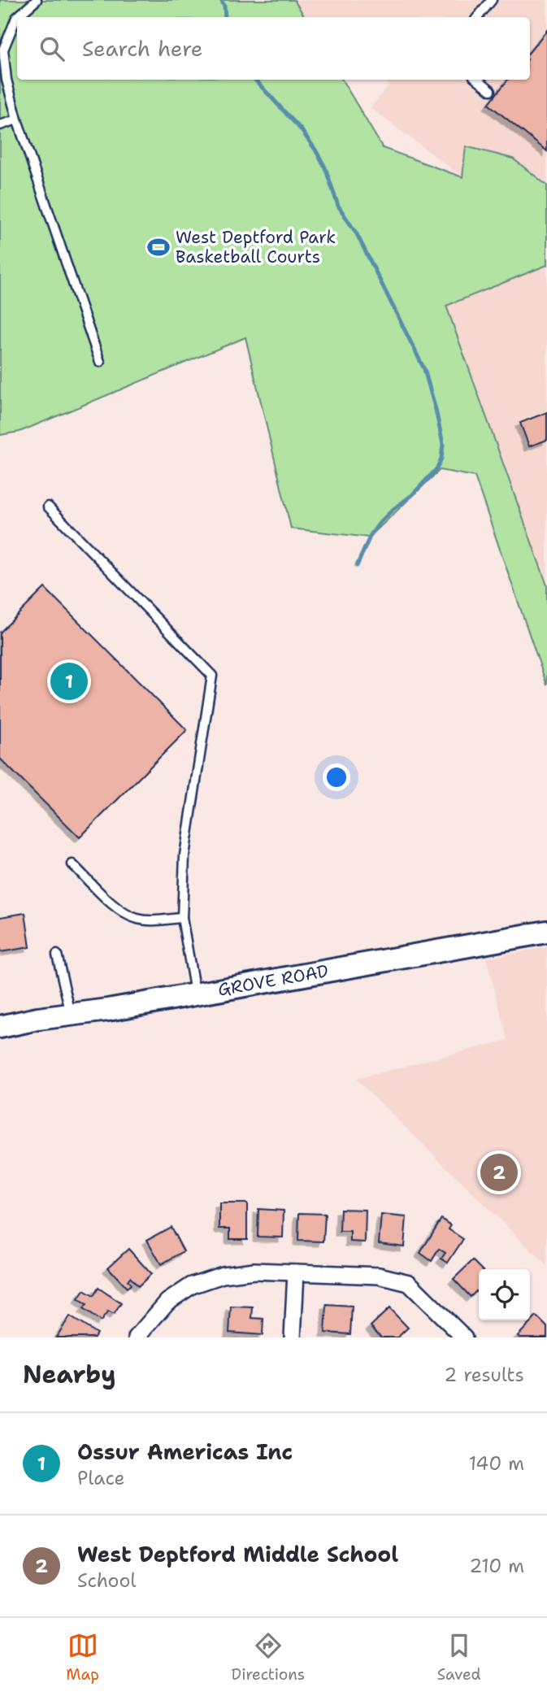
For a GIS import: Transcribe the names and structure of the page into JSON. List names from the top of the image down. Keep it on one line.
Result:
{"streets":{"main road":["GROVE ROAD"]},"places":{"sports":["West Deptford Park Basketball Courts"]},"page":{"search":"Search here","pins":["1","2"],"heading":["Nearby","2 results"],"list":[{"mark":"1","name":"Ossur Americas Inc","note":"Place","value":"140 m"},{"mark":"2","name":"West Deptford Middle School","note":"School","value":"210 m"}],"nav":["Map","Directions","Saved"]}}
